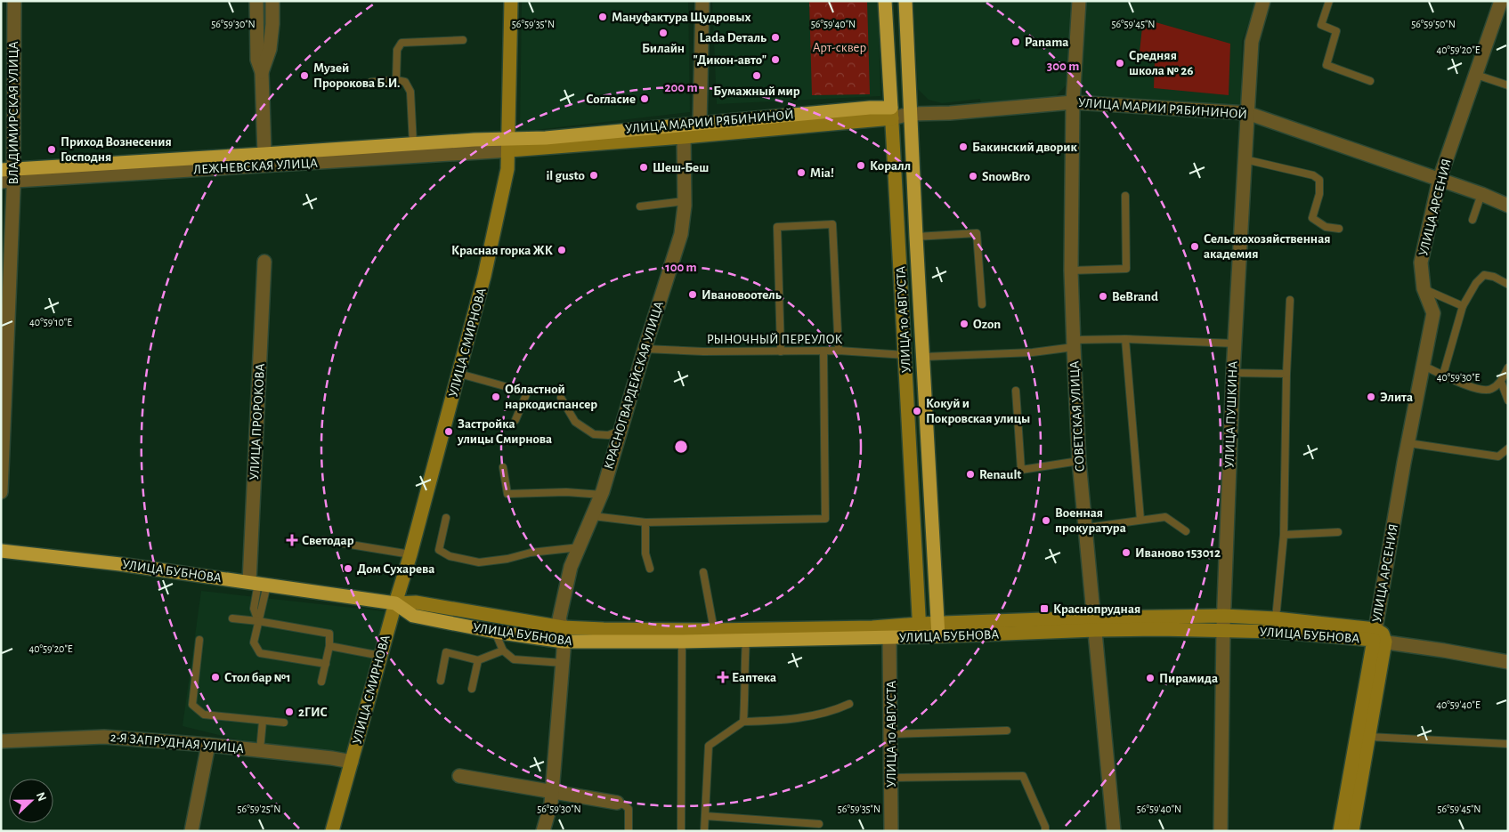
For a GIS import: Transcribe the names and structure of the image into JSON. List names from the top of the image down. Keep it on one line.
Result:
{"streets":{"highway":["УЛИЦА МАРИИ РЯБИНИНОЙ","ЛЕЖНЕВСКАЯ УЛИЦА","УЛИЦА 10 АВГУСТА","УЛИЦА БУБНОВА"],"main road":["УЛИЦА АРСЕНИЯ","УЛИЦА СМИРНОВА"],"street":["ВЛАДИМИРСКАЯ УЛИЦА","КРАСНОГВАРДЕЙСКАЯ УЛИЦА","УЛИЦА ПУШКИНА","СОВЕТСКАЯ УЛИЦА","УЛИЦА ПРОРОКОВА","2-Я ЗАПРУДНАЯ УЛИЦА"],"lane":["РЫНОЧНЫЙ ПЕРЕУЛОК"]},"crossings":[["УЛИЦА МАРИИ РЯБИНИНОЙ","ЛЕЖНЕВСКАЯ УЛИЦА"],["УЛИЦА МАРИИ РЯБИНИНОЙ","УЛИЦА АРСЕНИЯ"],["УЛИЦА МАРИИ РЯБИНИНОЙ","УЛИЦА 10 АВГУСТА"],["УЛИЦА МАРИИ РЯБИНИНОЙ","УЛИЦА СМИРНОВА"],["УЛИЦА МАРИИ РЯБИНИНОЙ","КРАСНОГВАРДЕЙСКАЯ УЛИЦА"],["УЛИЦА МАРИИ РЯБИНИНОЙ","УЛИЦА ПУШКИНА"],["УЛИЦА МАРИИ РЯБИНИНОЙ","СОВЕТСКАЯ УЛИЦА"],["ВЛАДИМИРСКАЯ УЛИЦА","ЛЕЖНЕВСКАЯ УЛИЦА"],["ЛЕЖНЕВСКАЯ УЛИЦА","УЛИЦА СМИРНОВА"],["УЛИЦА АРСЕНИЯ","УЛИЦА БУБНОВА"],["УЛИЦА 10 АВГУСТА","РЫНОЧНЫЙ ПЕРЕУЛОК"],["УЛИЦА 10 АВГУСТА","УЛИЦА БУБНОВА"],["РЫНОЧНЫЙ ПЕРЕУЛОК","КРАСНОГВАРДЕЙСКАЯ УЛИЦА"],["УЛИЦА СМИРНОВА","УЛИЦА БУБНОВА"],["УЛИЦА СМИРНОВА","2-Я ЗАПРУДНАЯ УЛИЦА"],["КРАСНОГВАРДЕЙСКАЯ УЛИЦА","УЛИЦА БУБНОВА"],["УЛИЦА ПУШКИНА","УЛИЦА БУБНОВА"],["СОВЕТСКАЯ УЛИЦА","УЛИЦА БУБНОВА"],["УЛИЦА ПРОРОКОВА","УЛИЦА БУБНОВА"]],"parks":["Арт-сквер"],"places":{"other":["Мануфактура Щудровых","Билайн","Lada Dеталь","Panama","\"Дикон-авто\"","Средняя школа № 26","Музей Пророкова Б.И.","Бумажный мир","Согласие","Бакинский дворик","Приход Вознесения Господня","Коралл","Шеш-Беш","Mia!","il gusto","SnowBro","Сельскохозяйственная академия","Красная горка ЖК","Ивановоотель","BeBrand","Ozon","Областной наркодиспансер","Элита","Кокуй и Покровская улицы","Застройка улицы Смирнова","Renault","Военная прокуратура","Иваново 153012","Дом Сухарева","Стол бар №1","Пирамида","2ГИС"],"health":["Светодар","Еаптека"],"transit":["Краснопрудная"]},"north":"right","coordinates":["56°59'30\"N","56°59'35\"N","56°59'40\"N","56°59'45\"N","56°59'50\"N","40°59'20\"E","40°59'10\"E","40°59'30\"E","40°59'40\"E","56°59'25\"N"],"rings":["300 m","200 m","100 m"]}
